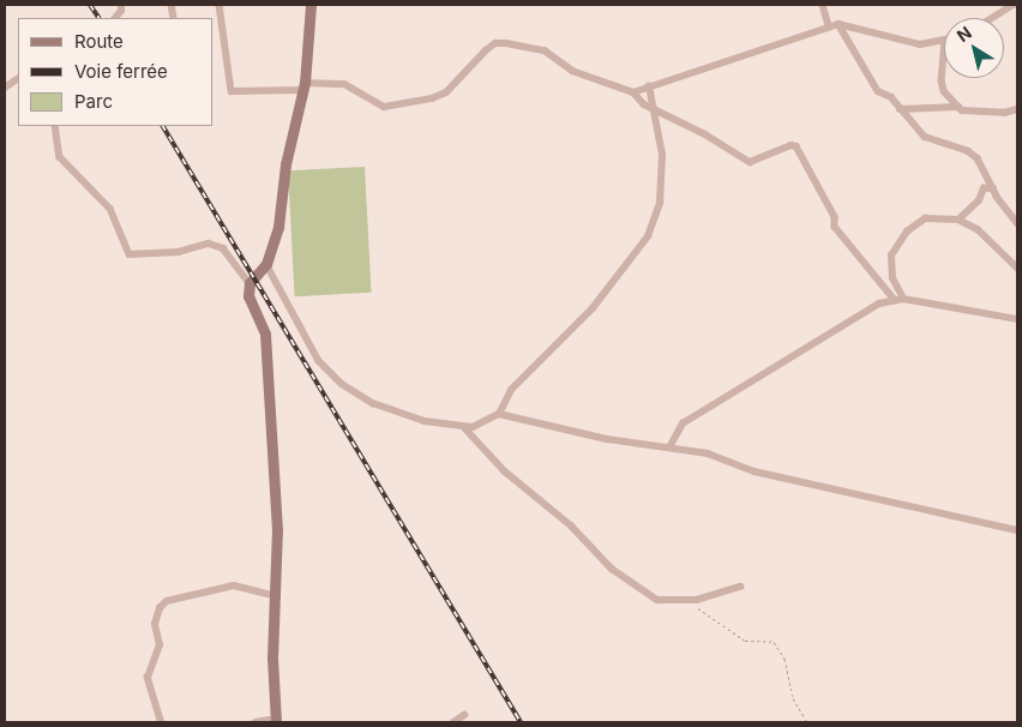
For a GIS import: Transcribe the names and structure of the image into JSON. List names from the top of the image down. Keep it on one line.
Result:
{"legend":["Route","Voie ferrée","Parc"],"north":"top left"}
